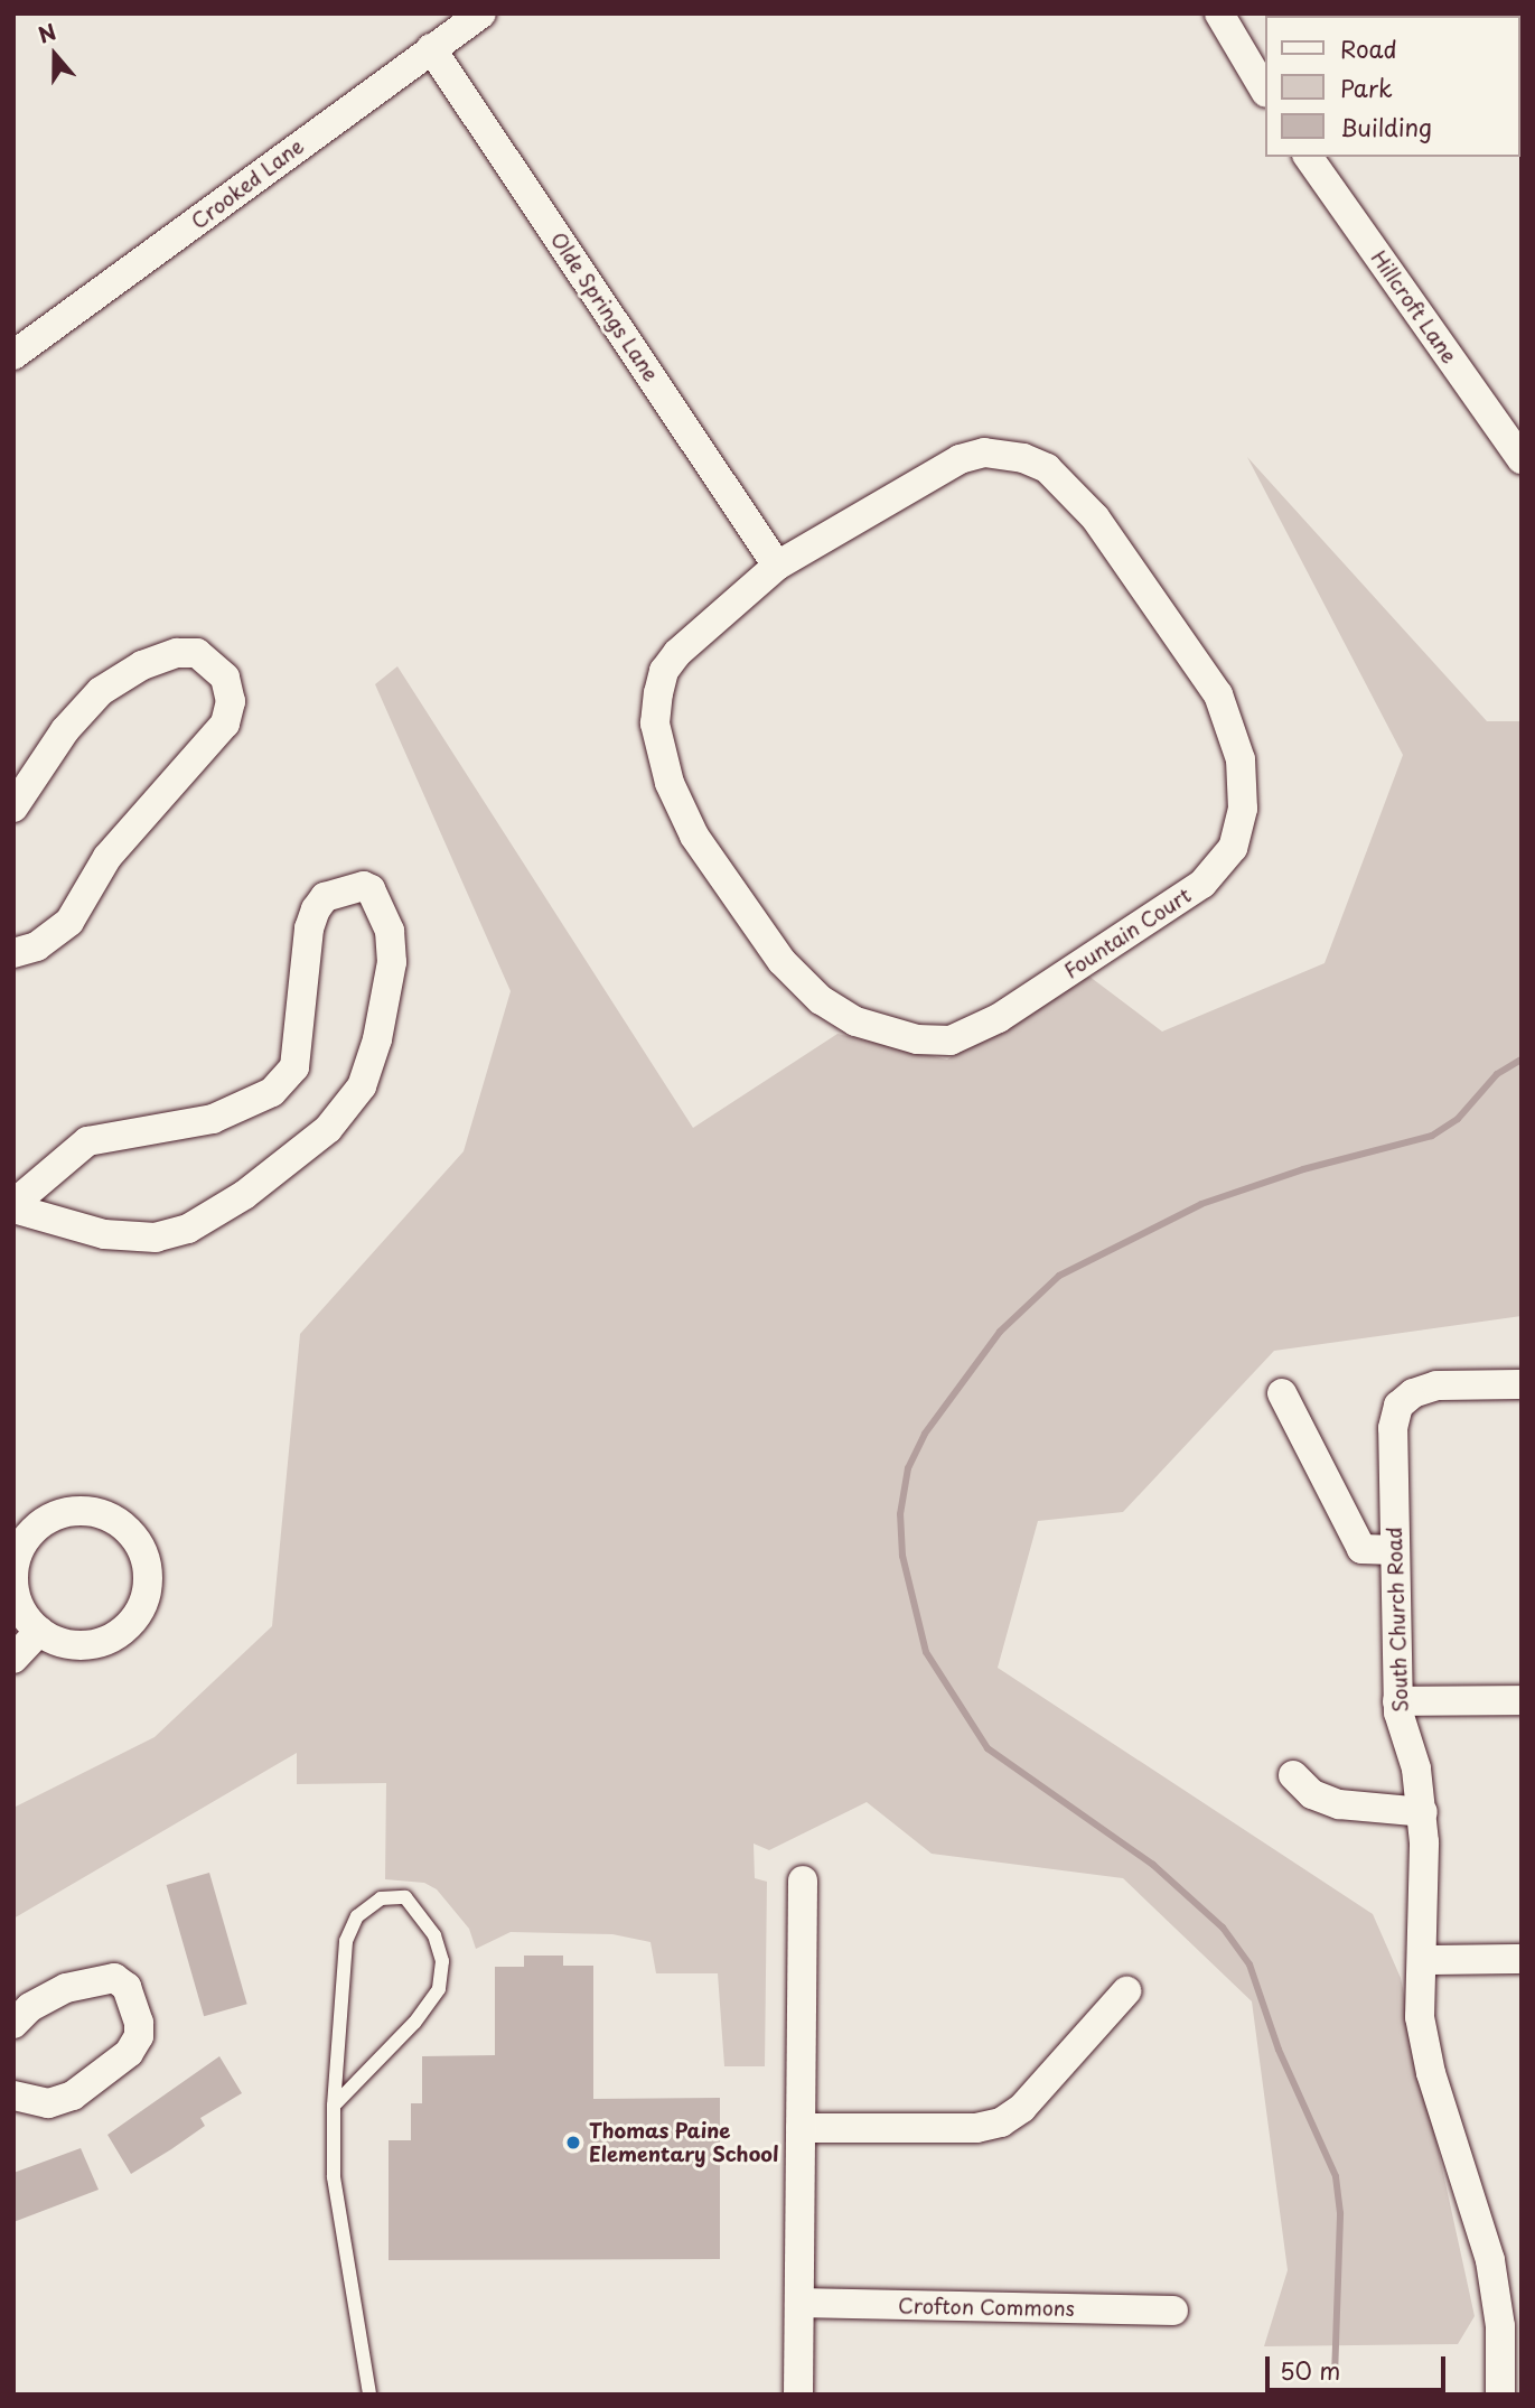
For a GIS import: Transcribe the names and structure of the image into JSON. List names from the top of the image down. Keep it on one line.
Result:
{"streets":{"street":["Crooked Lane","Olde Springs Lane","Hillcroft Lane","Fountain Court","South Church Road","Crofton Commons"]},"crossings":[["Crooked Lane","Olde Springs Lane"],["Olde Springs Lane","Fountain Court"]],"places":["Thomas Paine Elementary School"],"legend":["Road","Park","Building"],"scale_bar":"50 m","north":"top"}
